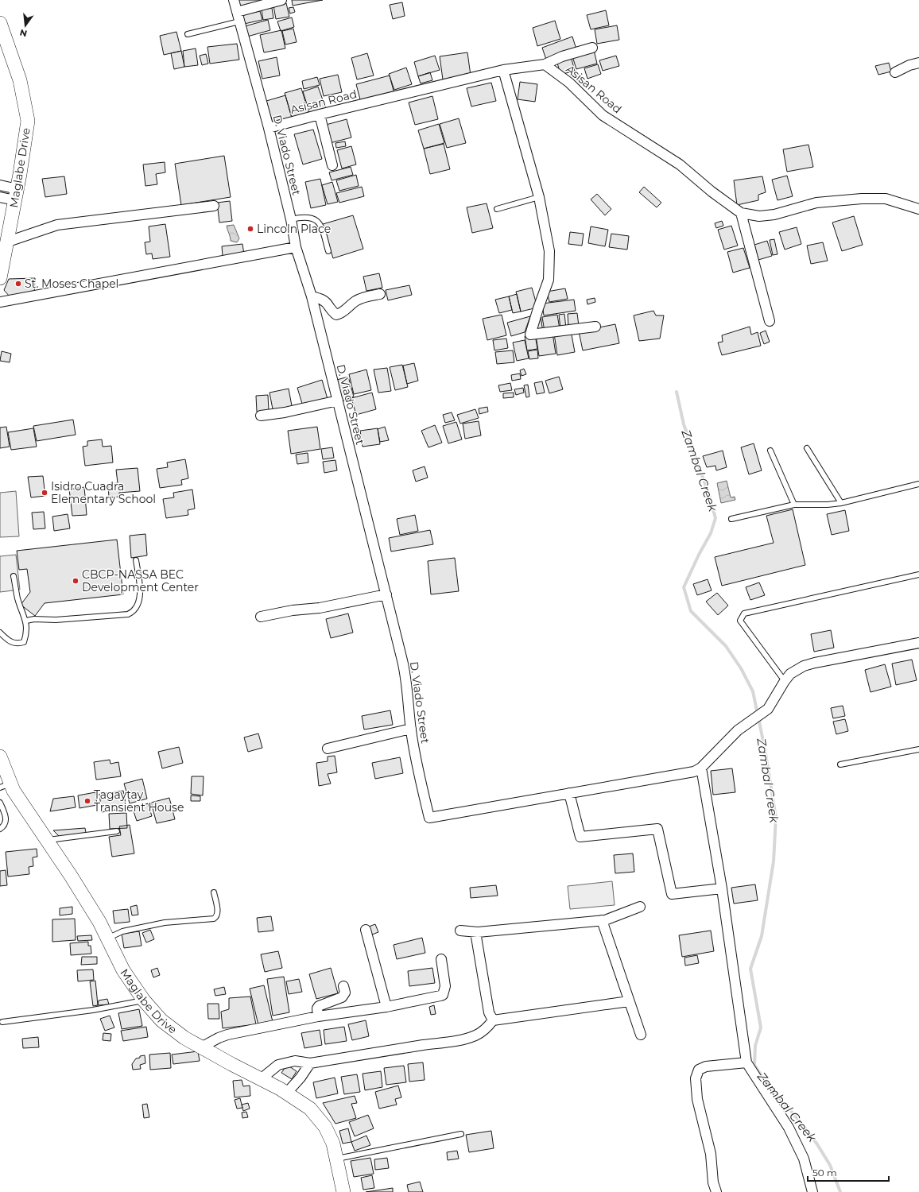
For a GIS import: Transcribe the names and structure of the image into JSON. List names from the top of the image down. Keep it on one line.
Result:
{"streets":{"main road":["Maglabe Drive"],"street":["Asisan Road","D. Viado Street"]},"crossings":[["Asisan Road","D. Viado Street"]],"water":["Zambal Creek"],"places":["Lincoln Place","St. Moses Chapel","Isidro Cuadra Elementary School","CBCP-NASSA BEC Development Center","Tagaytay Transient House"],"scale_bar":"50 m","north":"bottom"}
